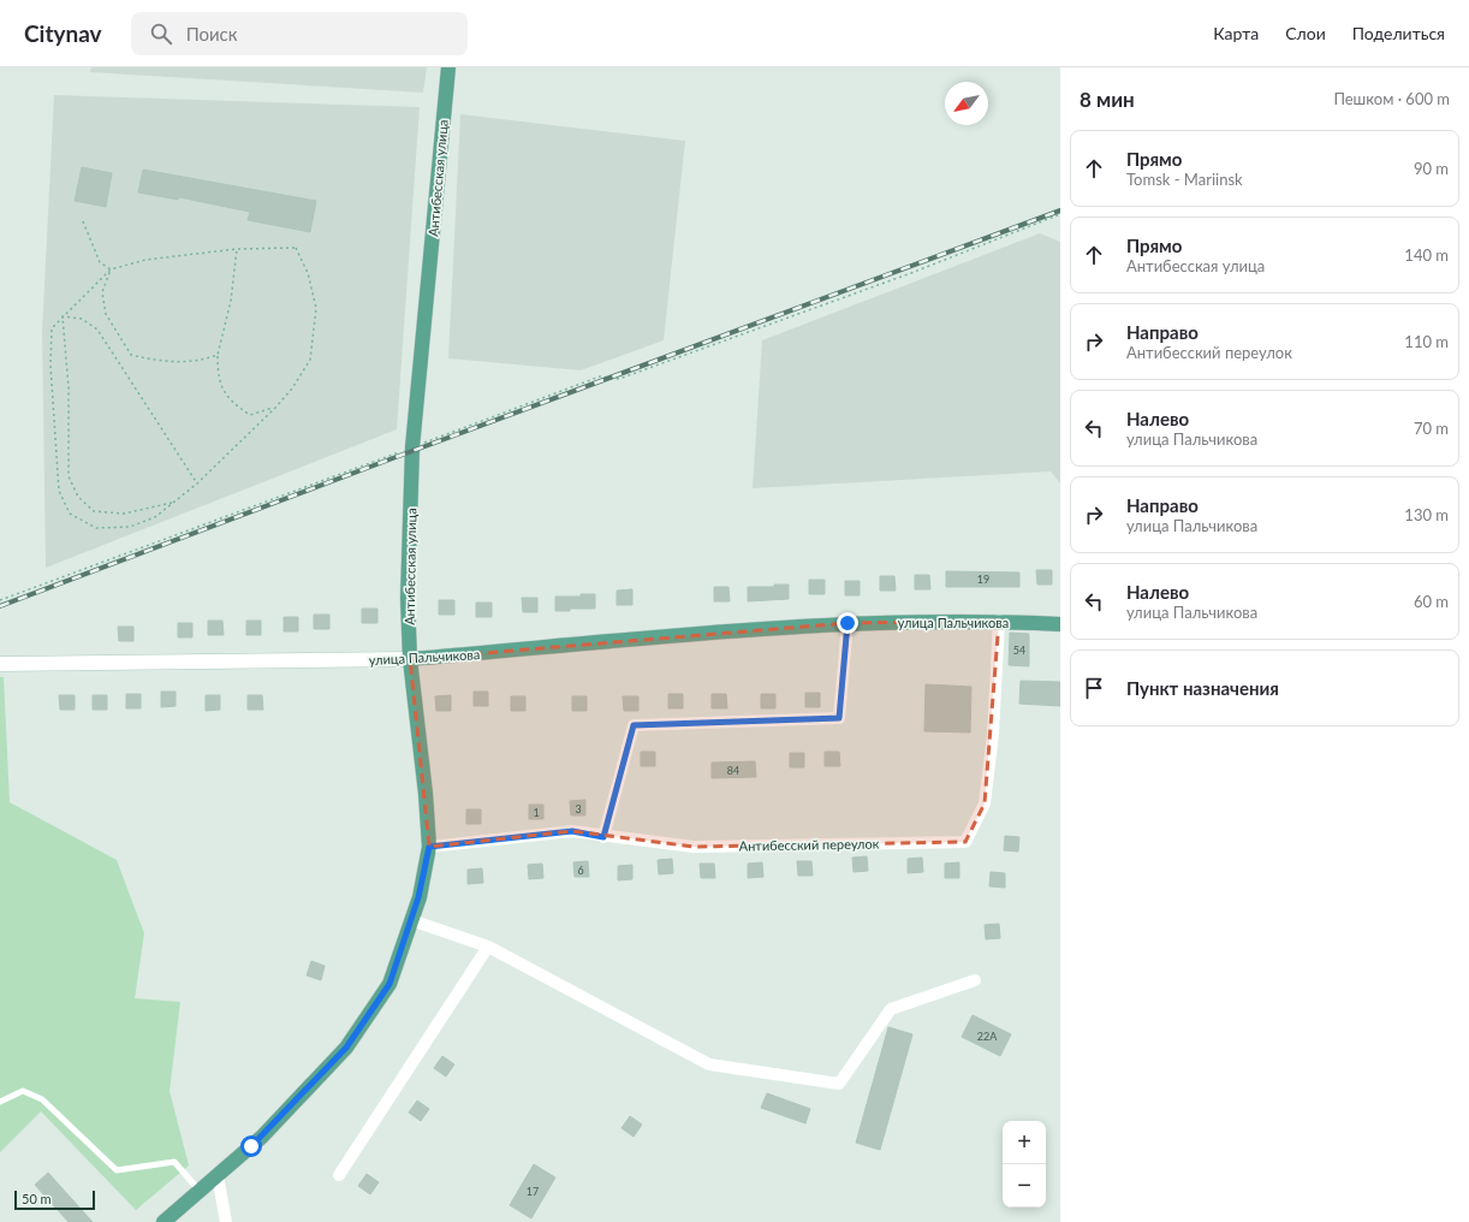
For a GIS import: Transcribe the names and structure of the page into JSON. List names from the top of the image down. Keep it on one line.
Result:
{"streets":{"main road":["Антибесская улица","улица Пальчикова"],"street":["Антибесский переулок"]},"crossings":[["Антибесская улица","улица Пальчикова"],["Антибесская улица","Антибесский переулок"],["улица Пальчикова","Антибесский переулок"]],"house_numbers":["19","54","84","3","1","6","22А","17"],"scale_bar":"50 m","north":"bottom left","page":{"header":"Citynav","search":"Поиск","nav":["Карта","Слои","Поделиться"],"heading":["8 мин","Пешком · 600 m"],"list":[["Прямо","Tomsk - Mariinsk","90 m"],["Прямо","Антибесская улица","140 m"],["Направо","Антибесский переулок","110 m"],["Налево","улица Пальчикова","70 m"],["Направо","улица Пальчикова","130 m"],["Налево","улица Пальчикова","60 m"],"Пункт назначения"],"map_buttons":["+","−"],"scale":"50 m"}}
